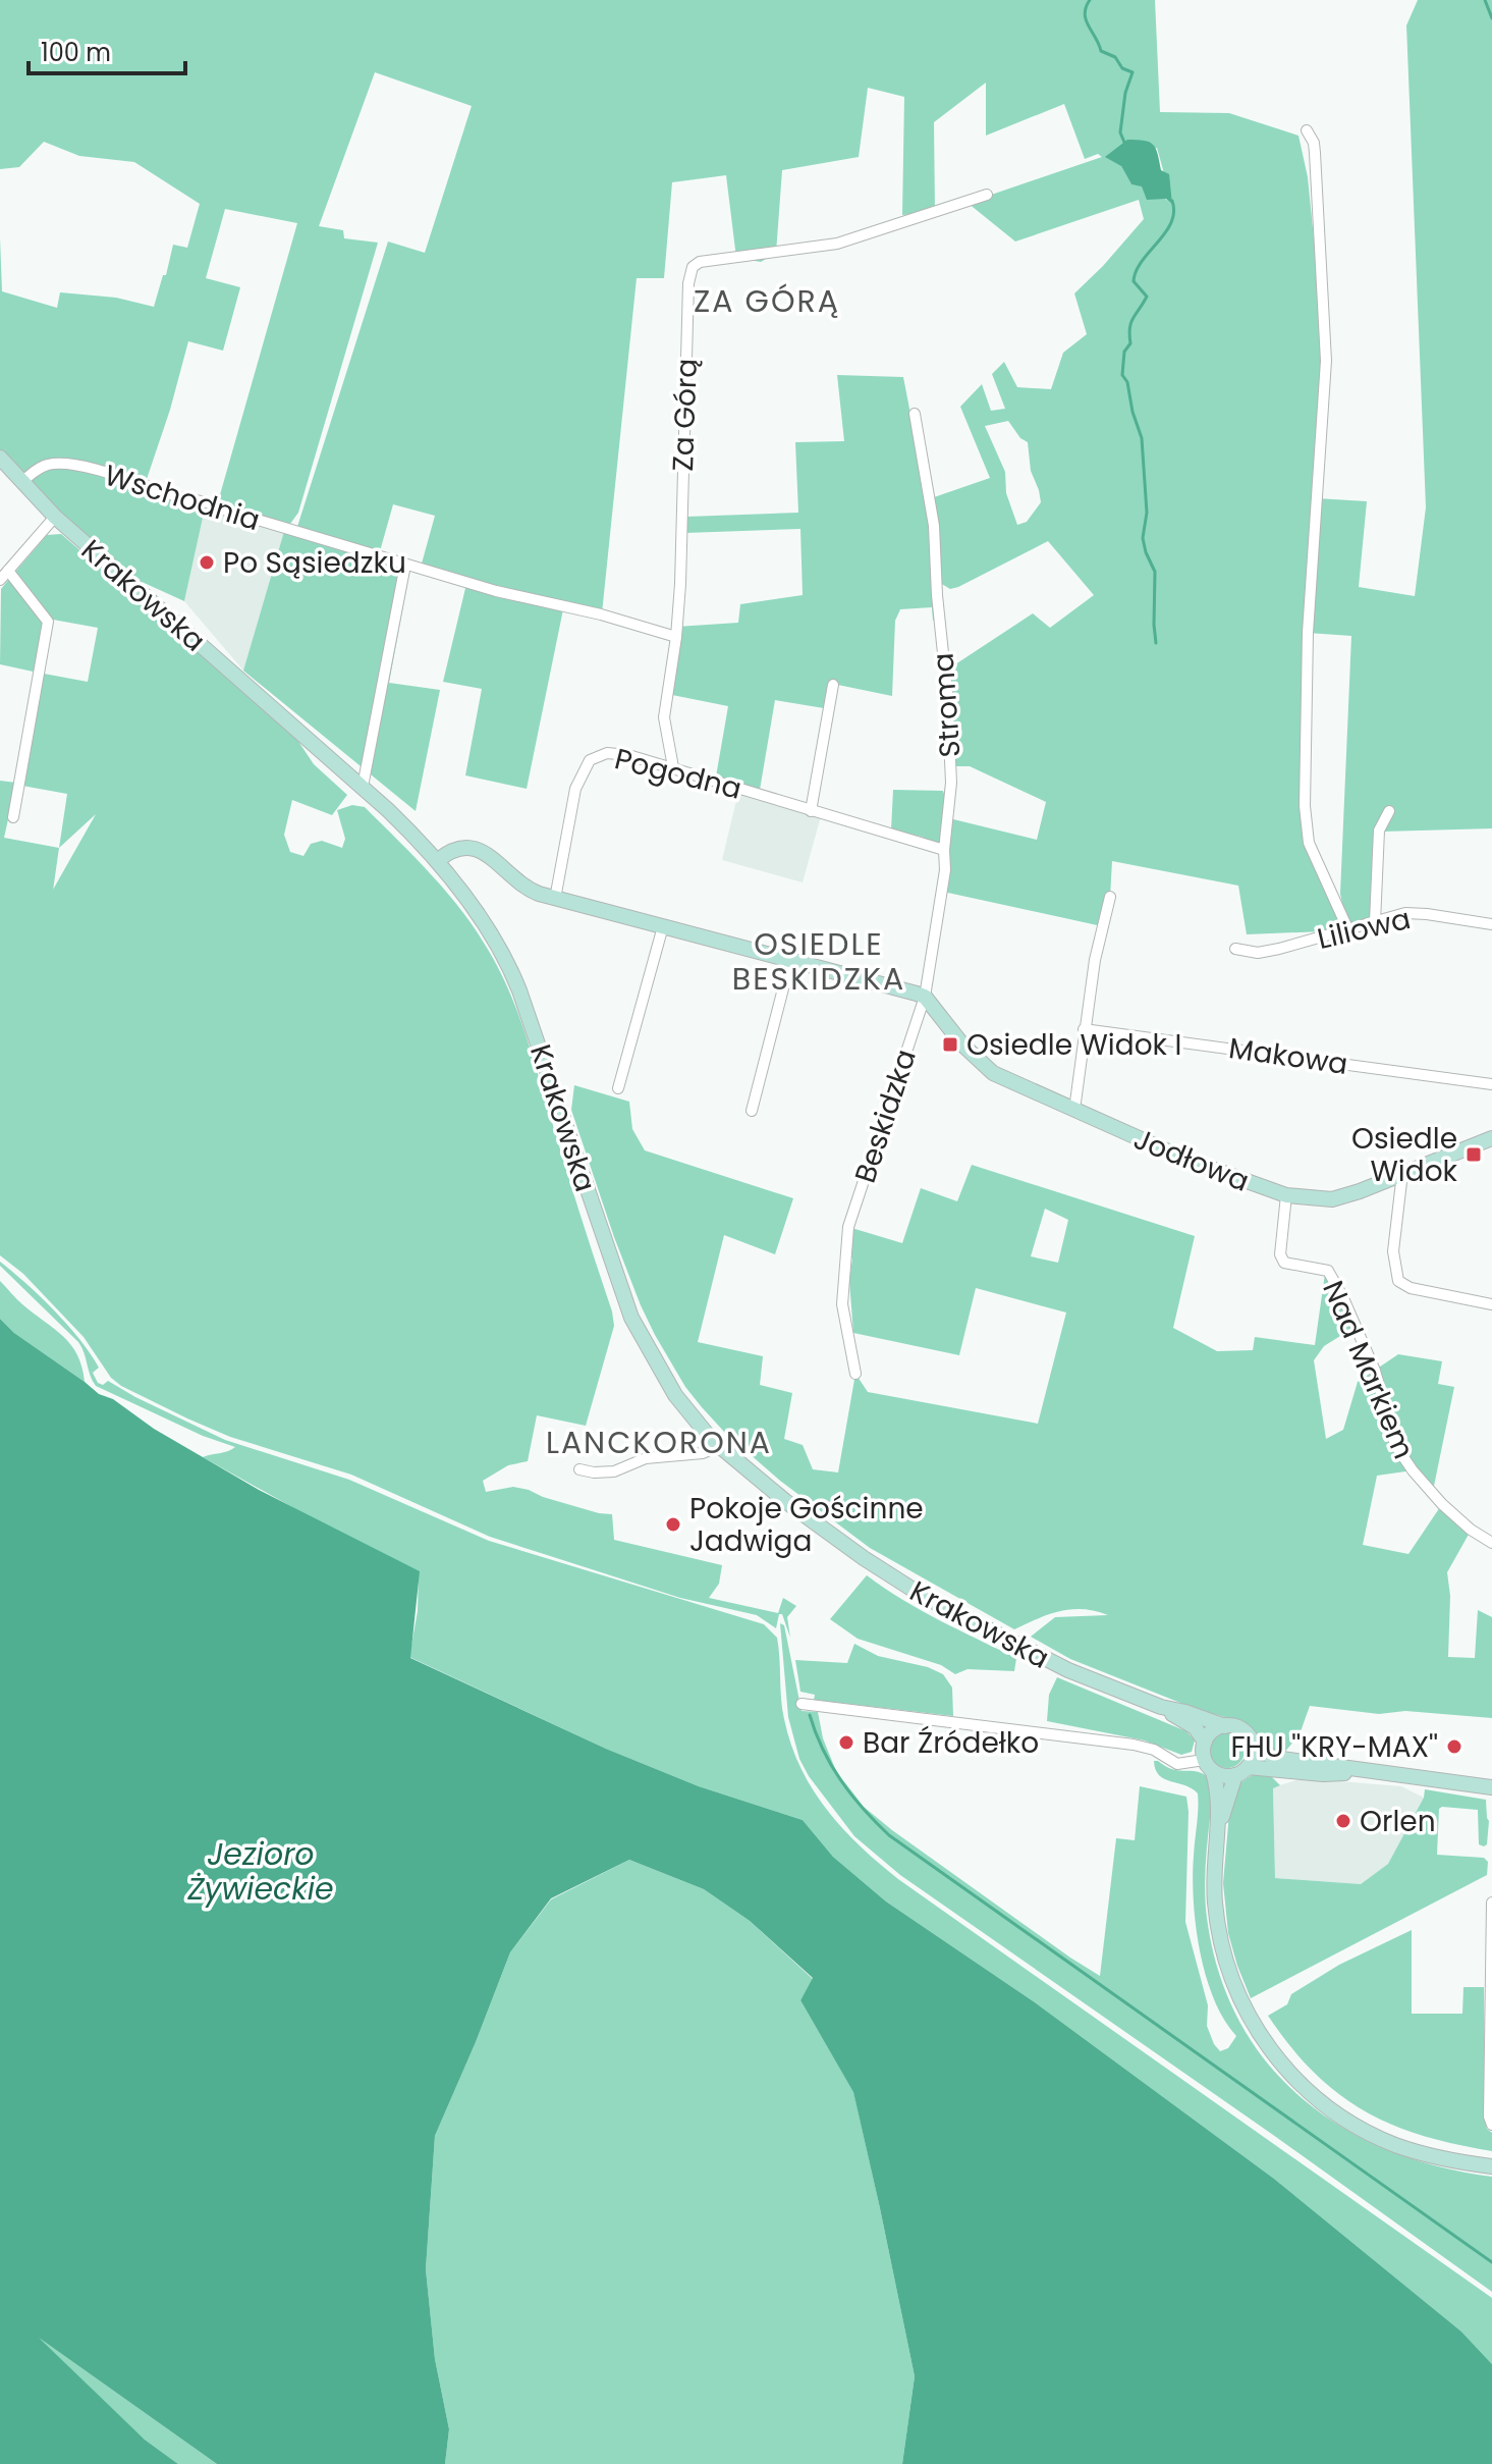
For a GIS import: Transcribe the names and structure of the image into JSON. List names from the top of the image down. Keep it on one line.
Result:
{"streets":{"main road":["Krakowska","Jodłowa"],"street":["Za Górą","Wschodnia","Stroma","Pogodna","Liliowa","Makowa","Beskidzka","Nad Markiem"]},"crossings":[["Za Górą","Wschodnia"],["Za Górą","Pogodna"],["Wschodnia","Krakowska"],["Stroma","Pogodna"],["Stroma","Beskidzka"],["Stroma","Jodłowa"],["Beskidzka","Jodłowa"],["Jodłowa","Nad Markiem"]],"districts":["ZA GÓRĄ","OSIEDLE BESKIDZKA","LANCKORONA"],"water":["Jezioro Żywieckie"],"places":{"other":["Po Sąsiedzku","Pokoje Gościnne Jadwiga","Bar Źródełko","FHU ''KRY-MAX''","Orlen"],"transit":["Osiedle Widok I","Osiedle Widok"]},"scale_bar":"100 m"}
